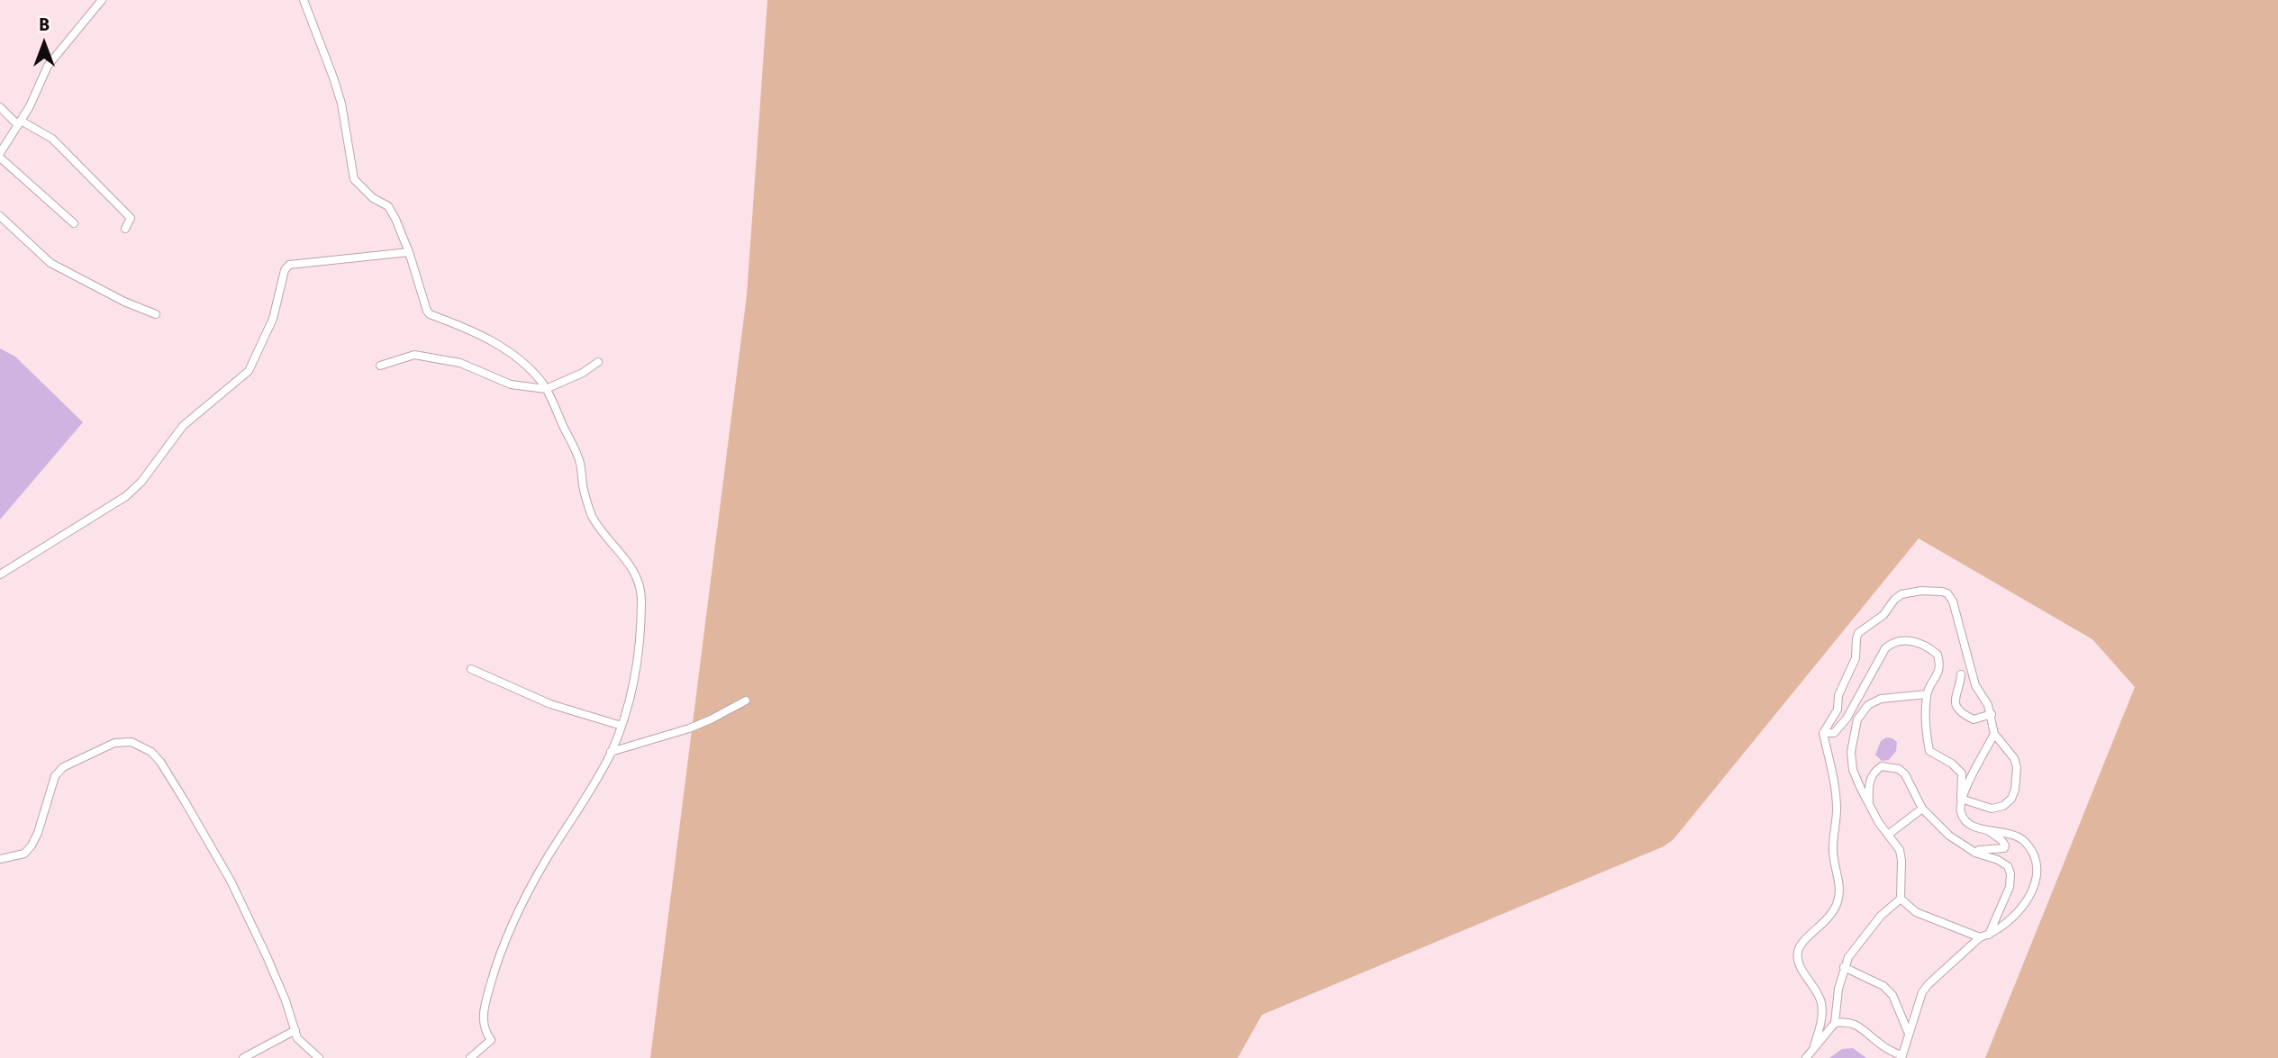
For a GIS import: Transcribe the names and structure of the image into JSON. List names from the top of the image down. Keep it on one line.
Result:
{"north":"top"}
